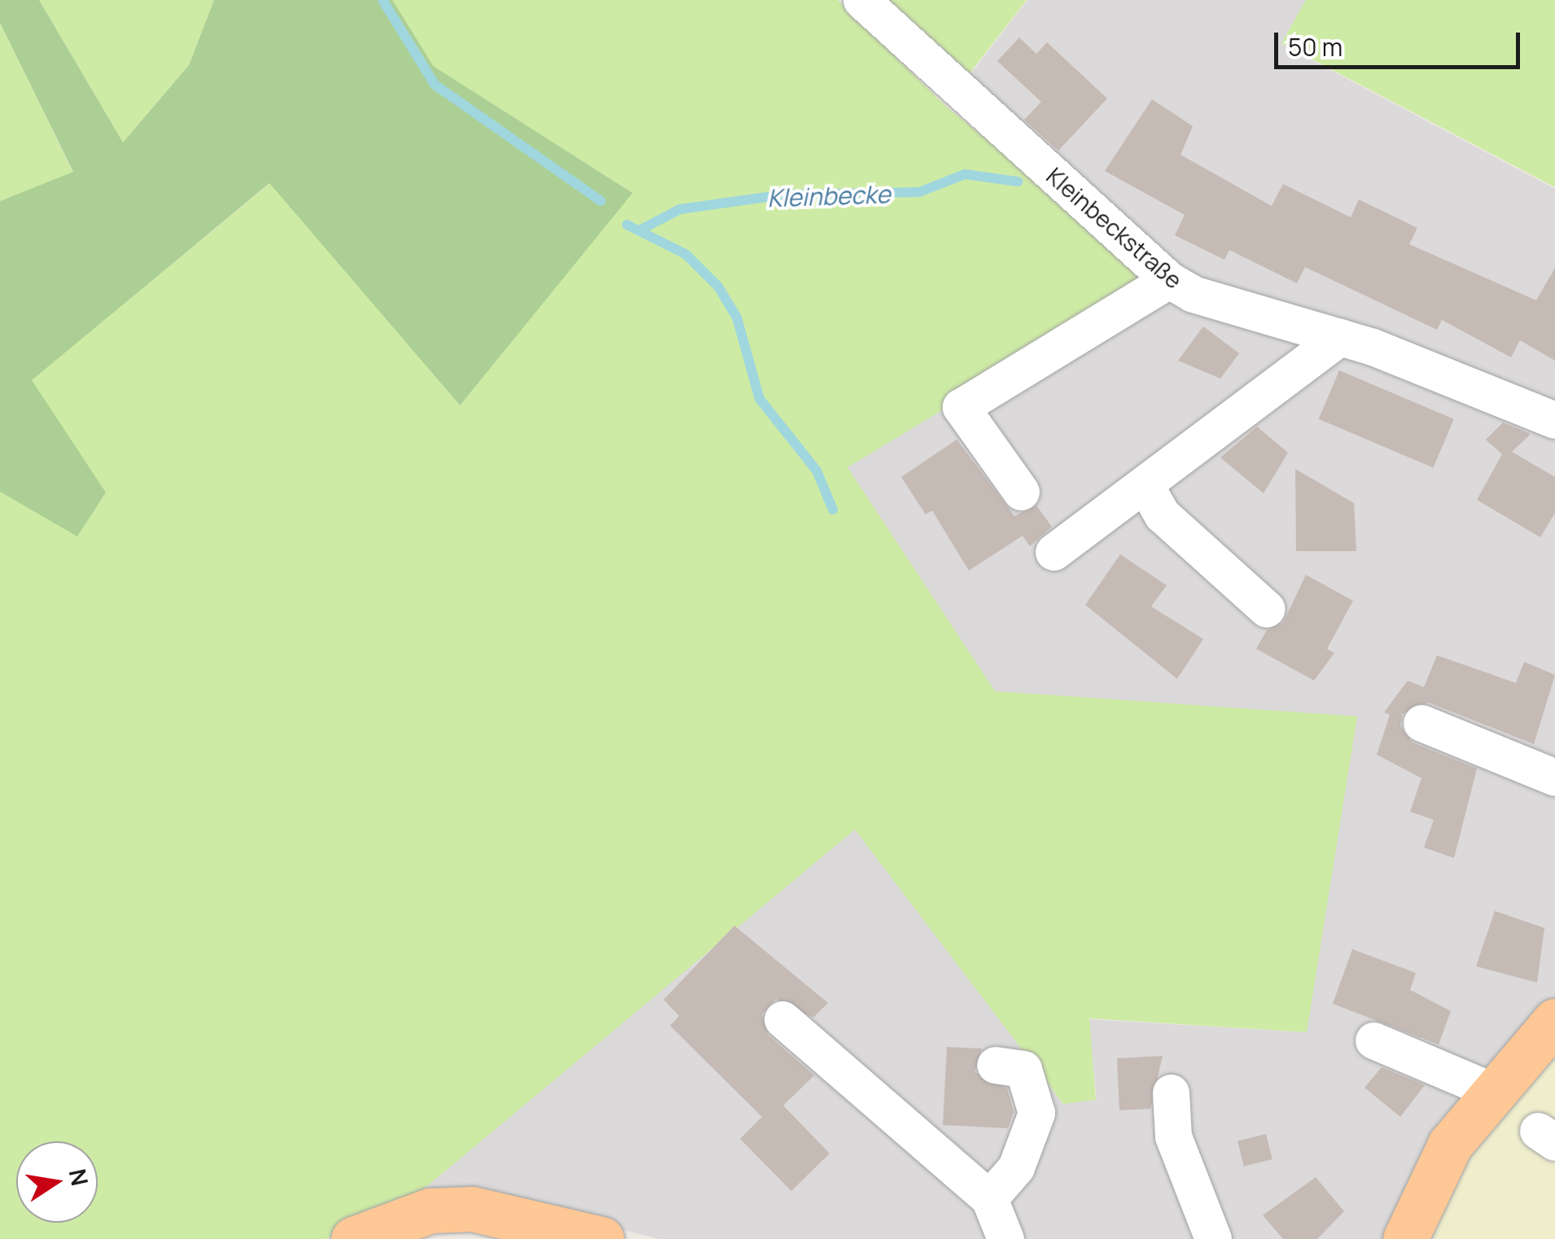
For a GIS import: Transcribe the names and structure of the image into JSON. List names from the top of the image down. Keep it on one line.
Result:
{"streets":{"street":["Kleinbeckstraße"]},"water":["Kleinbecke"],"scale_bar":"50 m","north":"right"}
